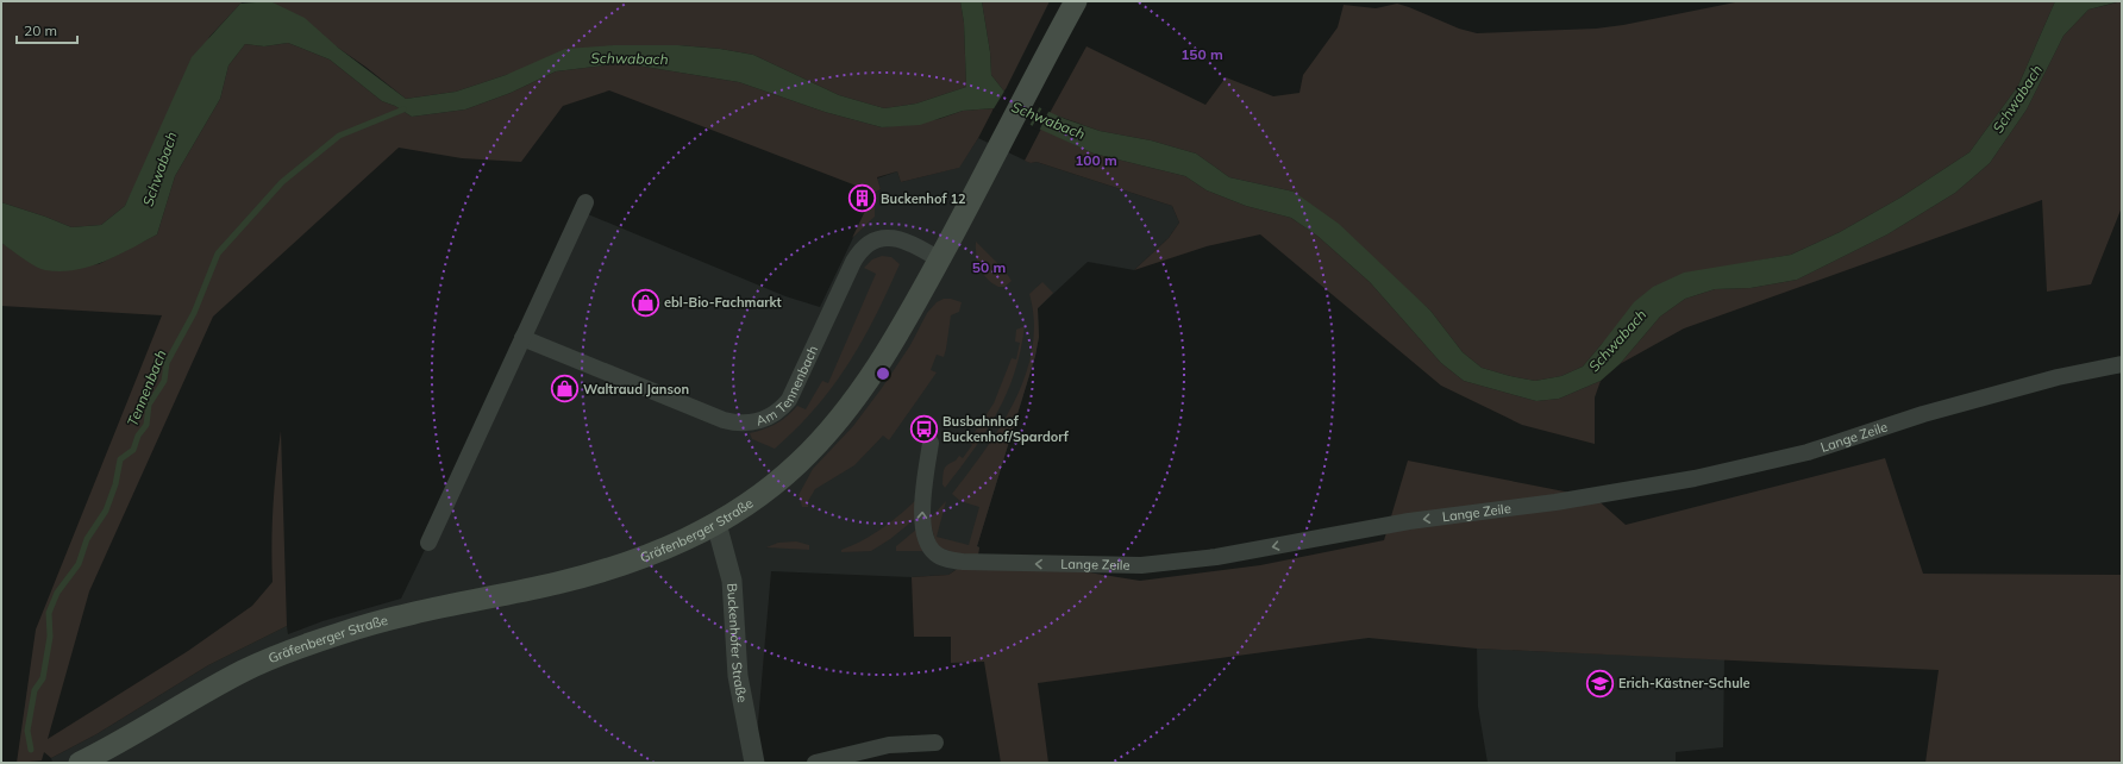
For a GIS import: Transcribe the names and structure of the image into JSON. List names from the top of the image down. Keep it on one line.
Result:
{"streets":{"main road":["Gräfenberger Straße"],"street":["Am Tennenbach","Lange Zeile","Buckenhofer Straße"]},"crossings":[["Am Tennenbach","Gräfenberger Straße"],["Gräfenberger Straße","Buckenhofer Straße"]],"one_way":["Lange Zeile"],"water":["Schwabach","Tennenbach"],"places":{"building":["Buckenhof 12"],"shop":["ebl-Bio-Fachmarkt","Waltraud Janson"],"bus stop":["Busbahnhof Buckenhof/Spardorf"],"school or university":["Erich-Kästner-Schule"]},"scale_bar":"20 m","rings":["150 m","100 m","50 m"]}
